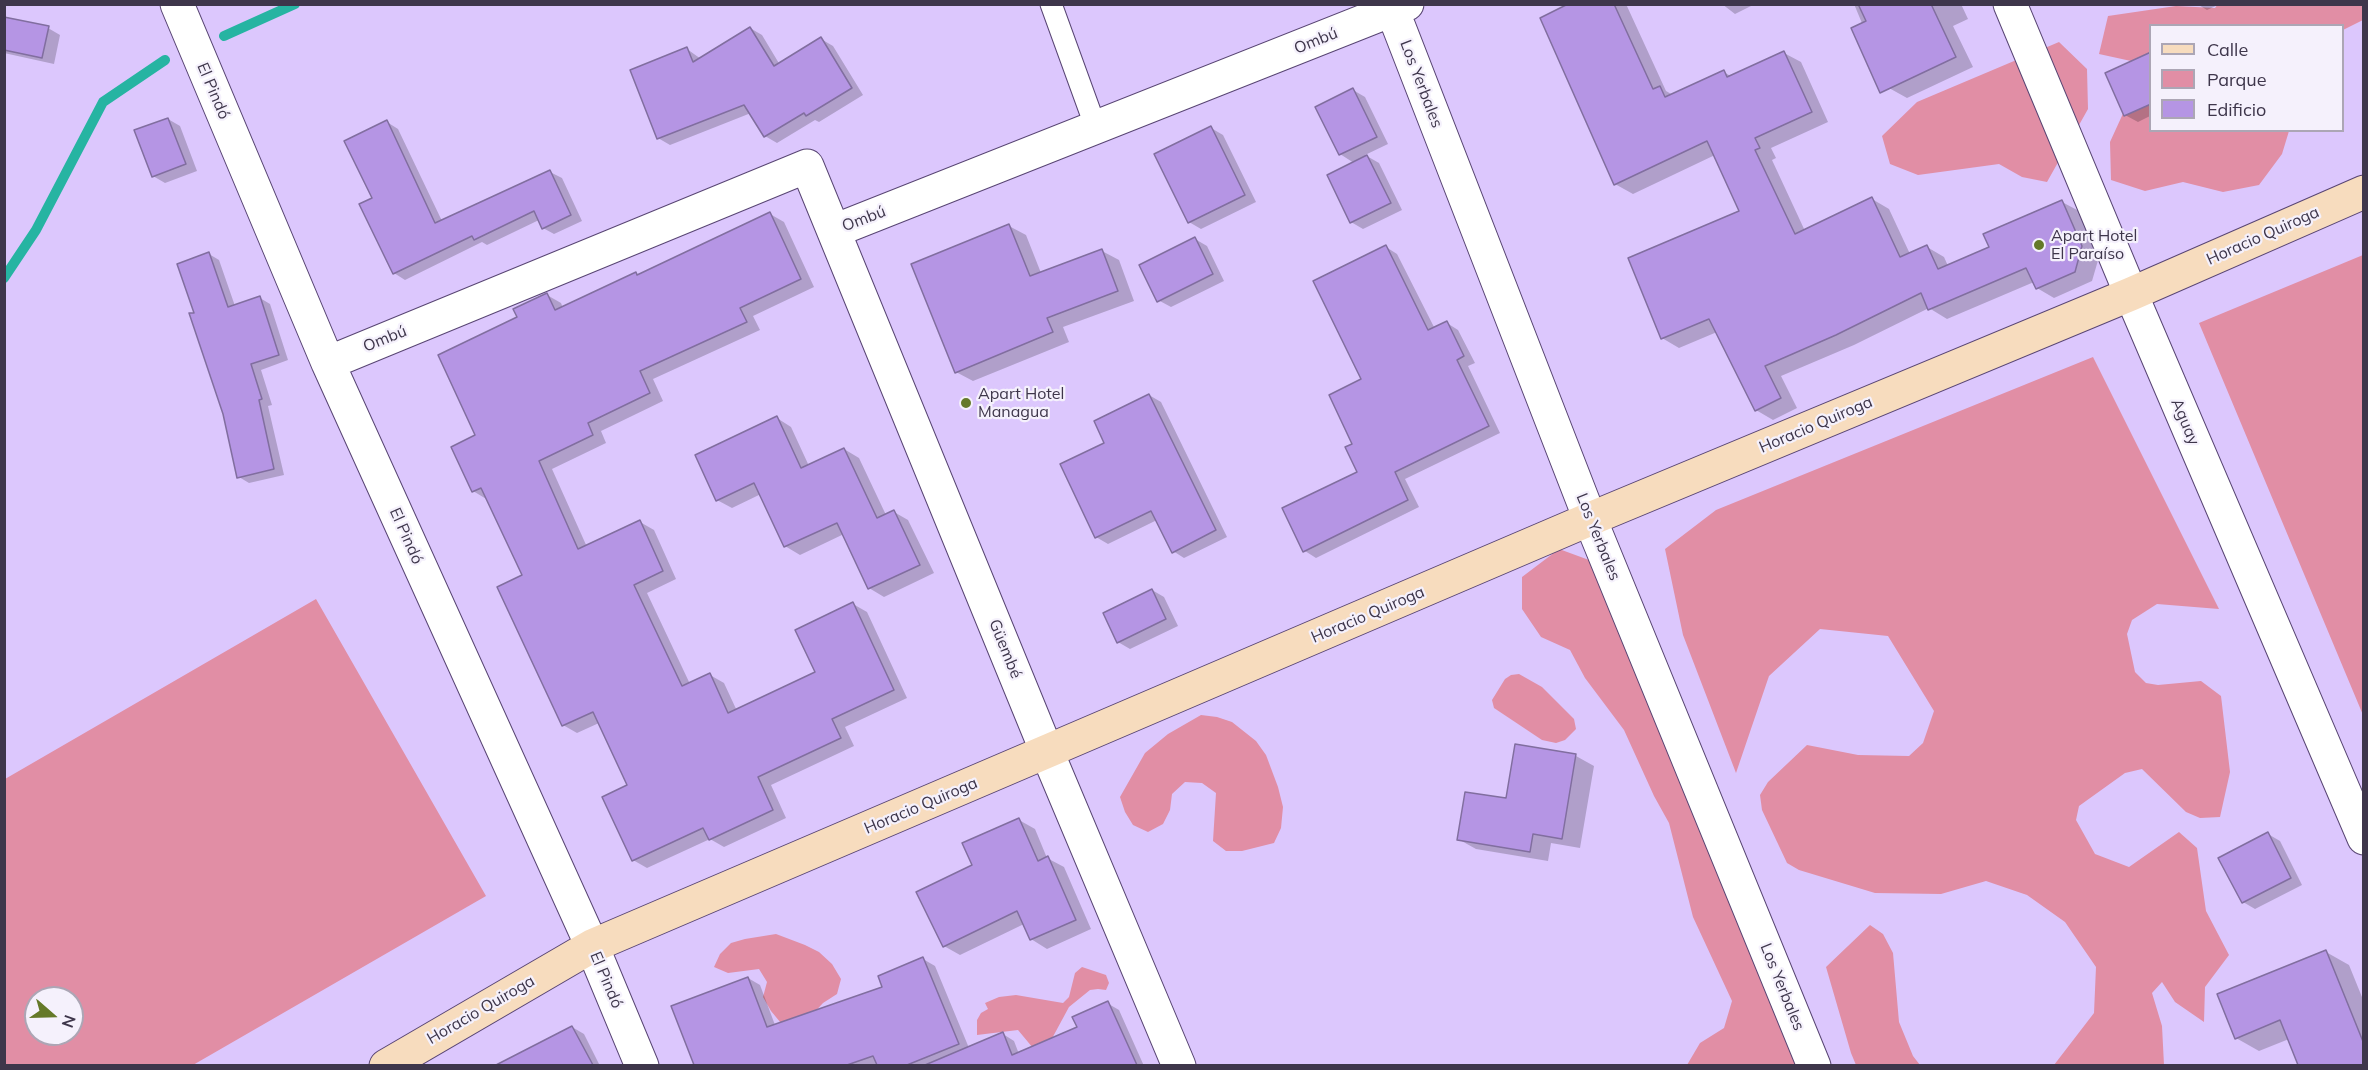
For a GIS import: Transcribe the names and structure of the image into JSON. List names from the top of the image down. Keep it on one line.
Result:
{"streets":{"main road":["Horacio Quiroga"],"street":["Ombú","Los Yerbales","El Pindó","Aguay","Güembé"]},"crossings":[["Ombú","Los Yerbales"],["Ombú","El Pindó"],["Ombú","Güembé"],["Los Yerbales","Horacio Quiroga"],["El Pindó","Horacio Quiroga"],["Horacio Quiroga","Aguay"],["Horacio Quiroga","Güembé"]],"places":["Apart Hotel El Paraíso","Apart Hotel Managua"],"legend":["Calle","Parque","Edificio"],"north":"right"}
